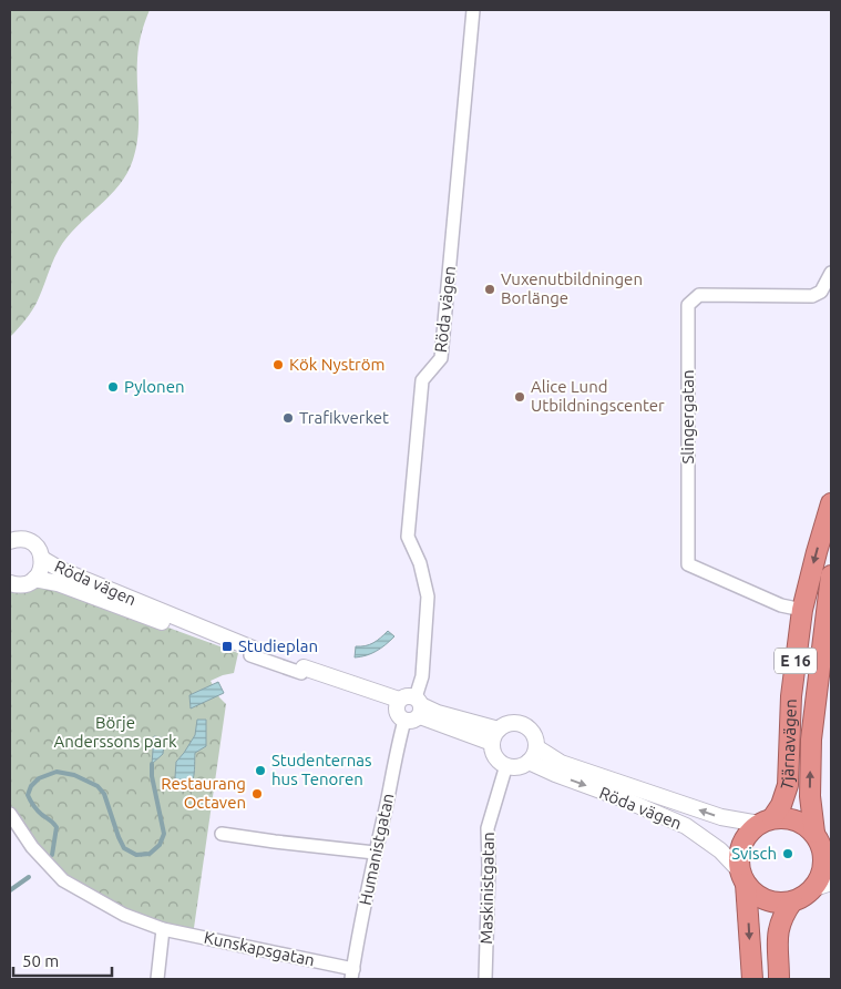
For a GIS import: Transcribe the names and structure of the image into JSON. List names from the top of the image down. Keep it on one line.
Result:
{"streets":{"highway":["E 16","Tjärnavägen"],"street":["Röda vägen","Slingergatan","Humanistgatan","Maskinistgatan","Kunskapsgatan"]},"crossings":[["Röda vägen","Tjärnavägen"],["Röda vägen","Humanistgatan"],["Röda vägen","Maskinistgatan"],["Slingergatan","Tjärnavägen"],["Humanistgatan","Kunskapsgatan"]],"parks":["Börje Anderssons park"],"places":{"other":["Vuxenutbildningen Borlänge","Kök Nyström","Pylonen","Alice Lund Utbildningscenter","Trafikverket","Studenternas hus Tenoren","Restaurang Octaven","Svisch"],"transit":["Studieplan"]},"scale_bar":"50 m"}
